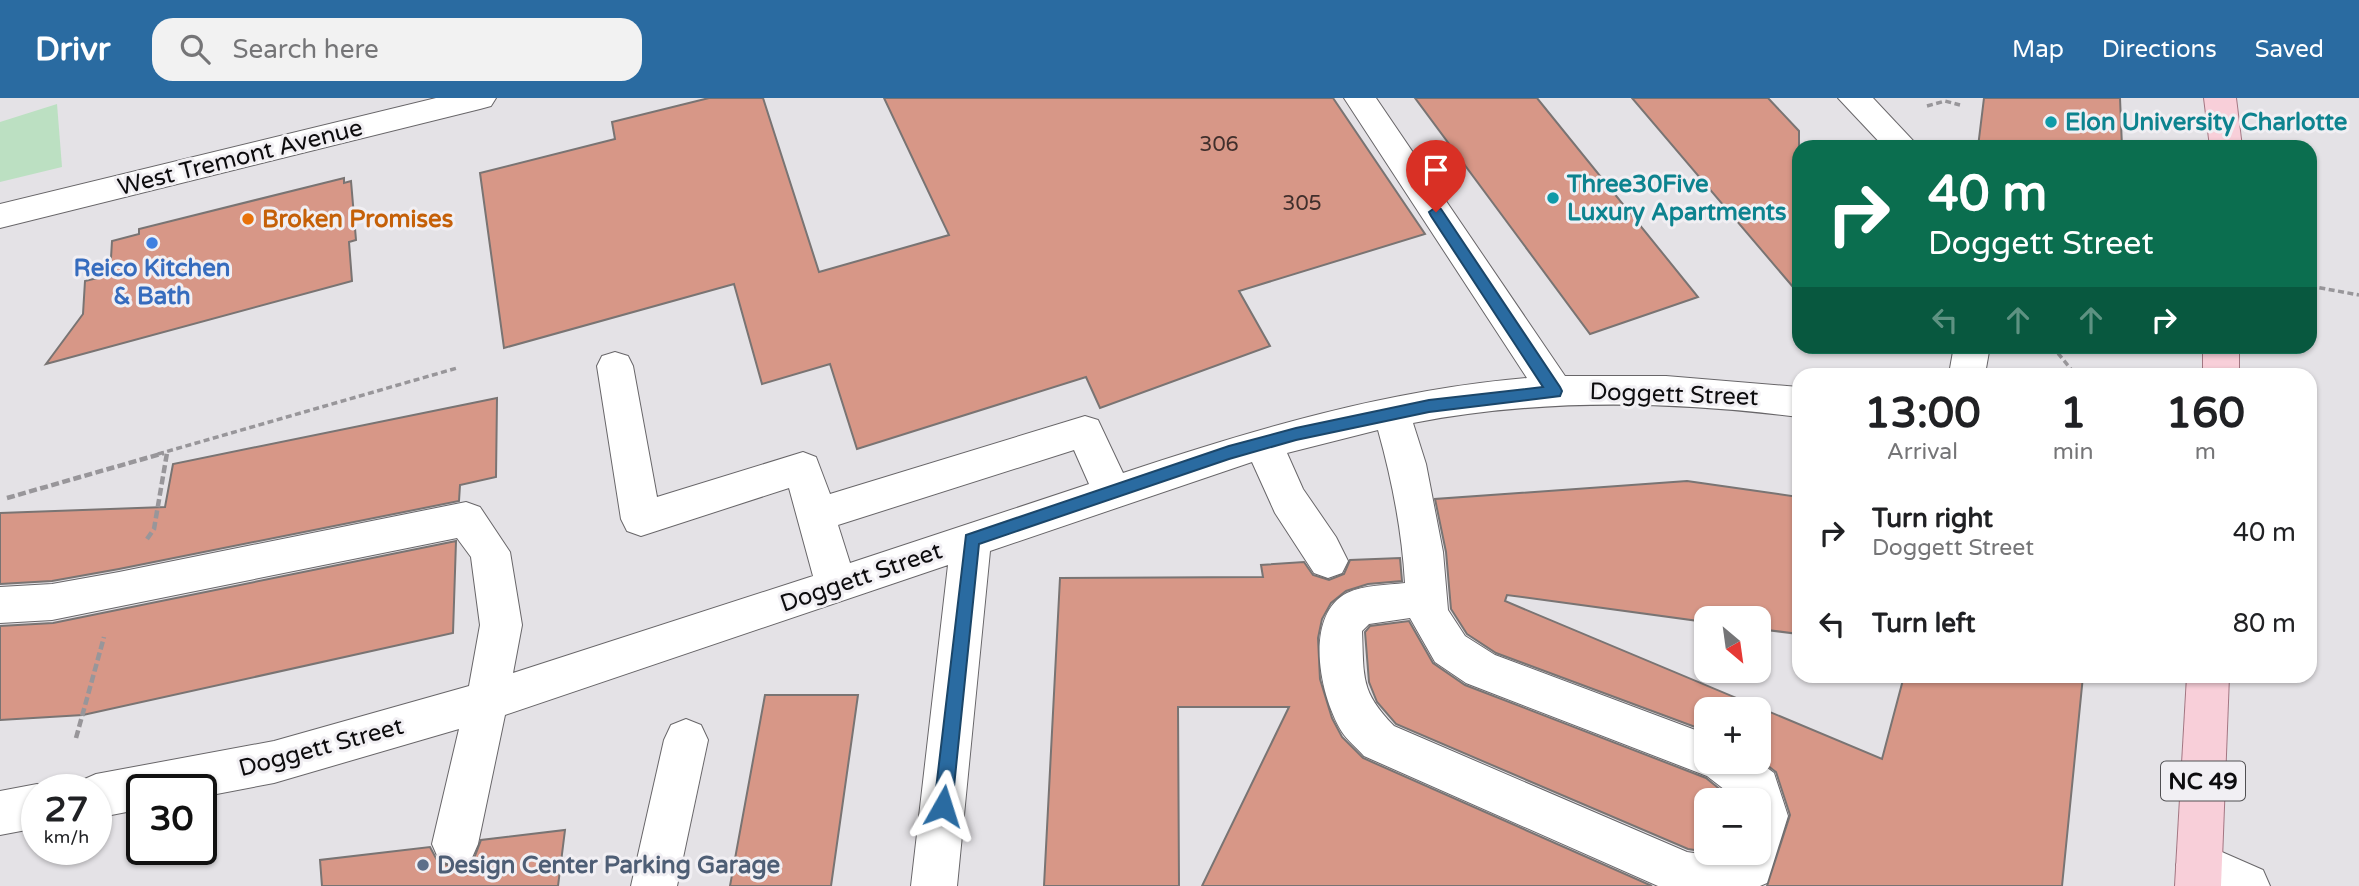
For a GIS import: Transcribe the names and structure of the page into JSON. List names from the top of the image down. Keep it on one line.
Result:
{"streets":{"main road":["NC 49"],"street":["West Tremont Avenue","Doggett Street"]},"places":["Elon University Charlotte","Three30Five Luxury Apartments","Broken Promises","Reico Kitchen & Bath","Design Center Parking Garage"],"house_numbers":["306","305"],"north":"bottom right","page":{"header":"Drivr","search":"Search here","nav":["Map","Directions","Saved"],"turn":["40 m","Doggett Street"],"eta":["13:00","Arrival","1","min","160","m"],"list":[{"name":"Turn right","note":"Doggett Street","value":"40 m"},{"name":"Turn left","value":"80 m"}],"map_buttons":["+","−"],"speed":"27 km/h","limit":"30"}}
